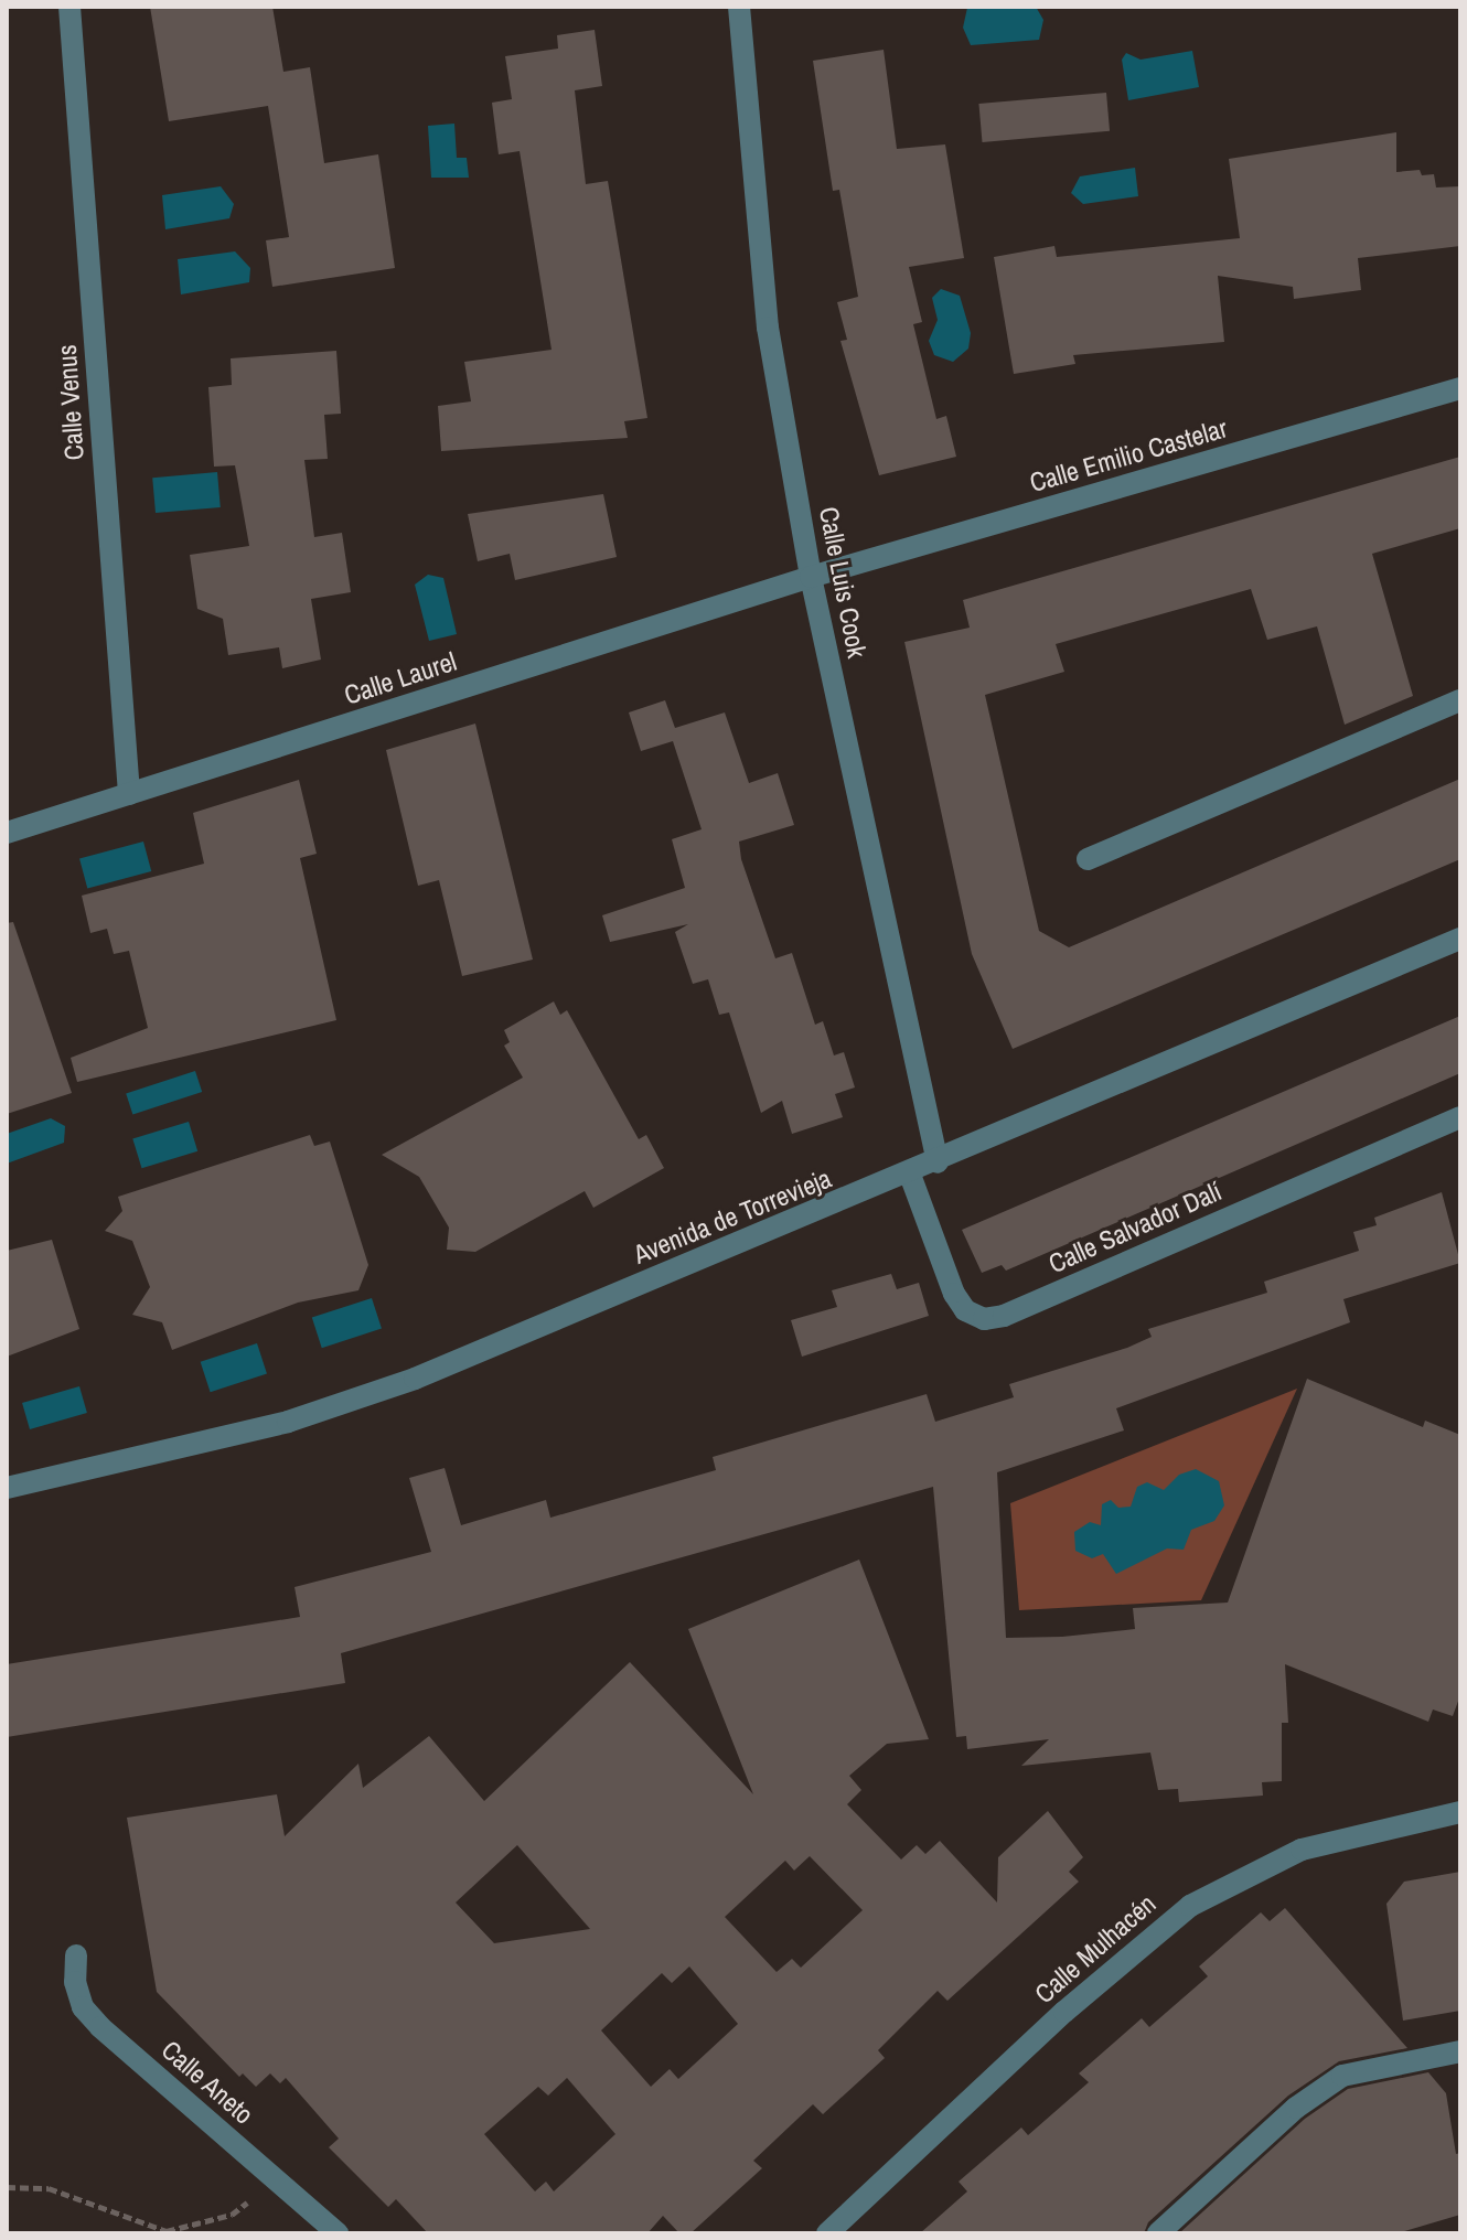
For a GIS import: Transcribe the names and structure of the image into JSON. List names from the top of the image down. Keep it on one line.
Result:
{"streets":{"street":["Calle Venus","Calle Emilio Castelar","Calle Luis Cook","Calle Laurel","Avenida de Torrevieja","Calle Salvador Dalí","Calle Mulhacén","Calle Aneto"]},"crossings":[["Calle Venus","Calle Laurel"],["Calle Emilio Castelar","Calle Luis Cook"],["Calle Emilio Castelar","Calle Laurel"],["Calle Luis Cook","Calle Laurel"],["Calle Luis Cook","Avenida de Torrevieja"],["Avenida de Torrevieja","Calle Salvador Dalí"]]}
